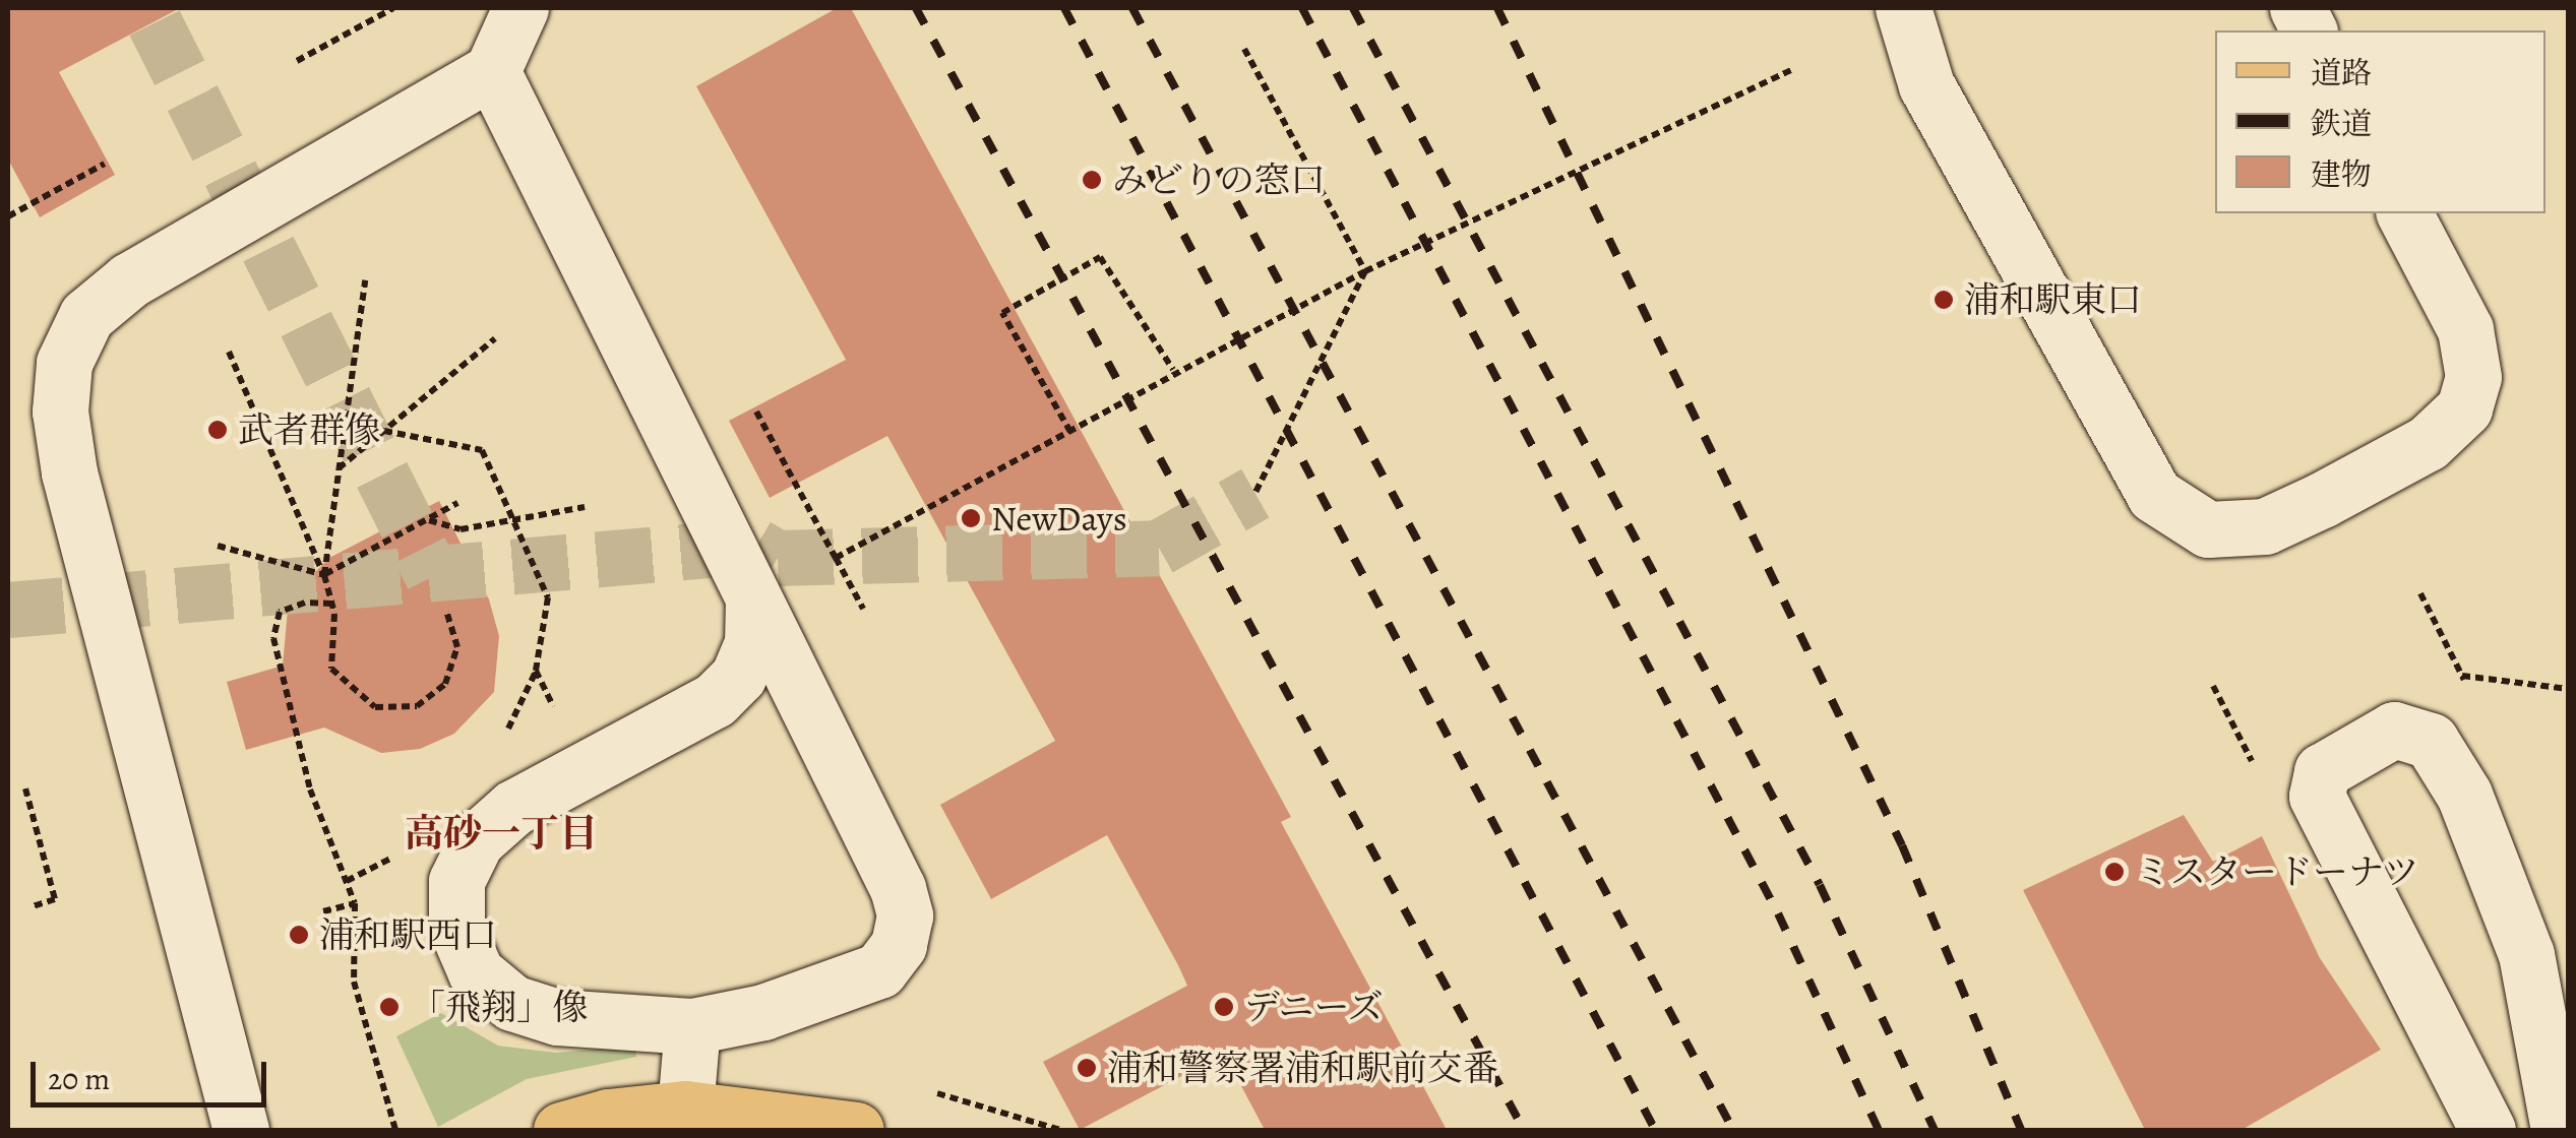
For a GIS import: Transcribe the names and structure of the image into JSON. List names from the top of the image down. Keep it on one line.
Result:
{"districts":["高砂一丁目"],"places":["みどりの窓口","浦和駅東口","武者群像","NewDays","ミスタードーナツ","浦和駅西口","「飛翔」像","デニーズ","浦和警察署浦和駅前交番"],"legend":["道路","鉄道","建物"],"scale_bar":"20 m"}
